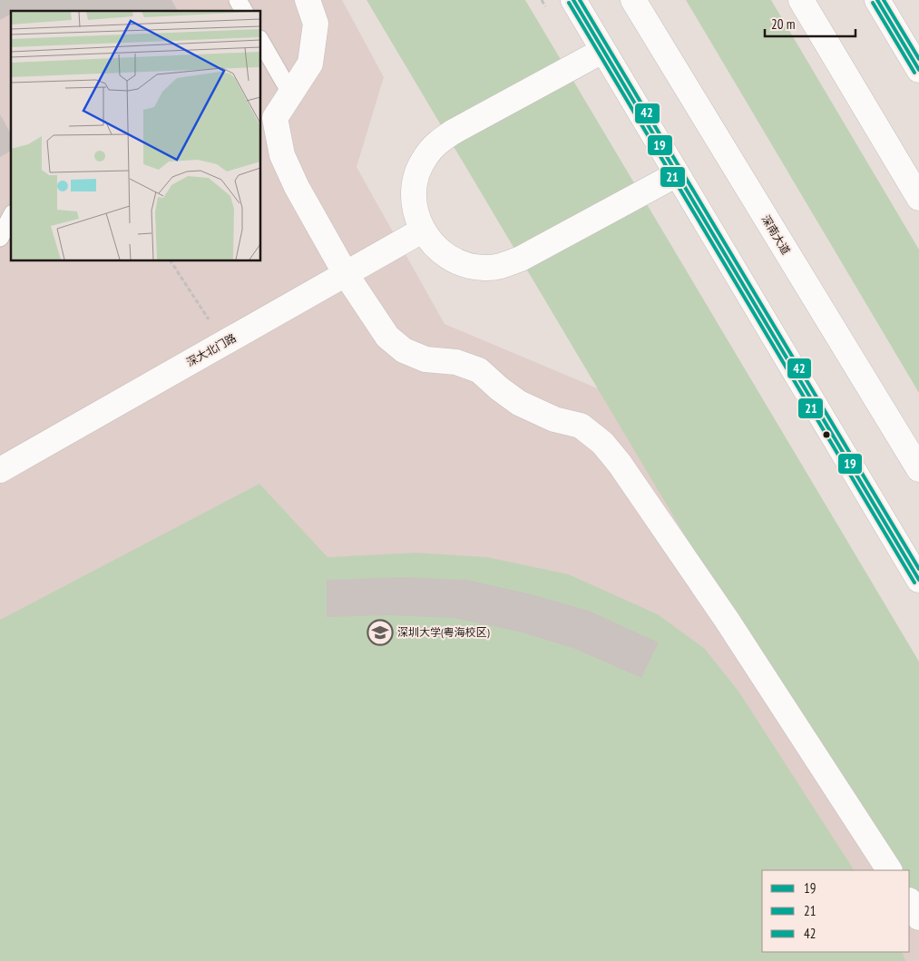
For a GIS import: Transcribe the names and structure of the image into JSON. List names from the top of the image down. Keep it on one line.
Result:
{"streets":{"street":["深南大道","深大北门路"]},"places":{"school or university":["深圳大学(粤海校区)"]},"lines":["transit line 19","transit line 42","transit line 21"],"legend":["19","21","42"],"scale_bar":"20 m"}
